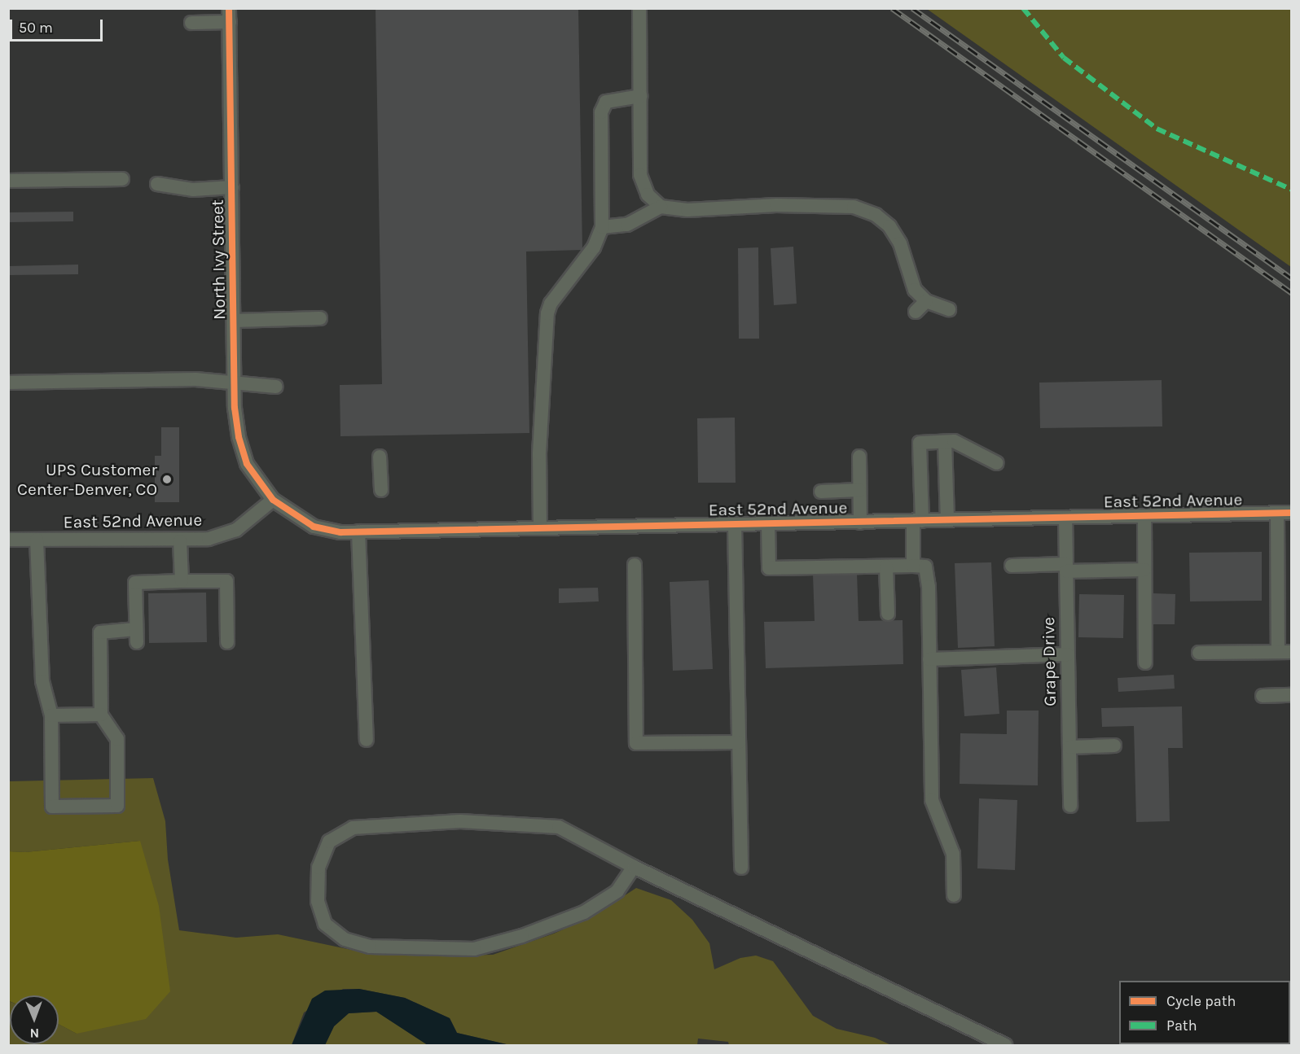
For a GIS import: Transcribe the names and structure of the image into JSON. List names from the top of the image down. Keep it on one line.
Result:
{"streets":{"street":["North Ivy Street","East 52nd Avenue","Grape Drive"]},"crossings":[["North Ivy Street","East 52nd Avenue"],["East 52nd Avenue","Grape Drive"]],"places":["UPS Customer Center-Denver, CO"],"legend":["Cycle path","Path"],"scale_bar":"50 m","north":"bottom"}
